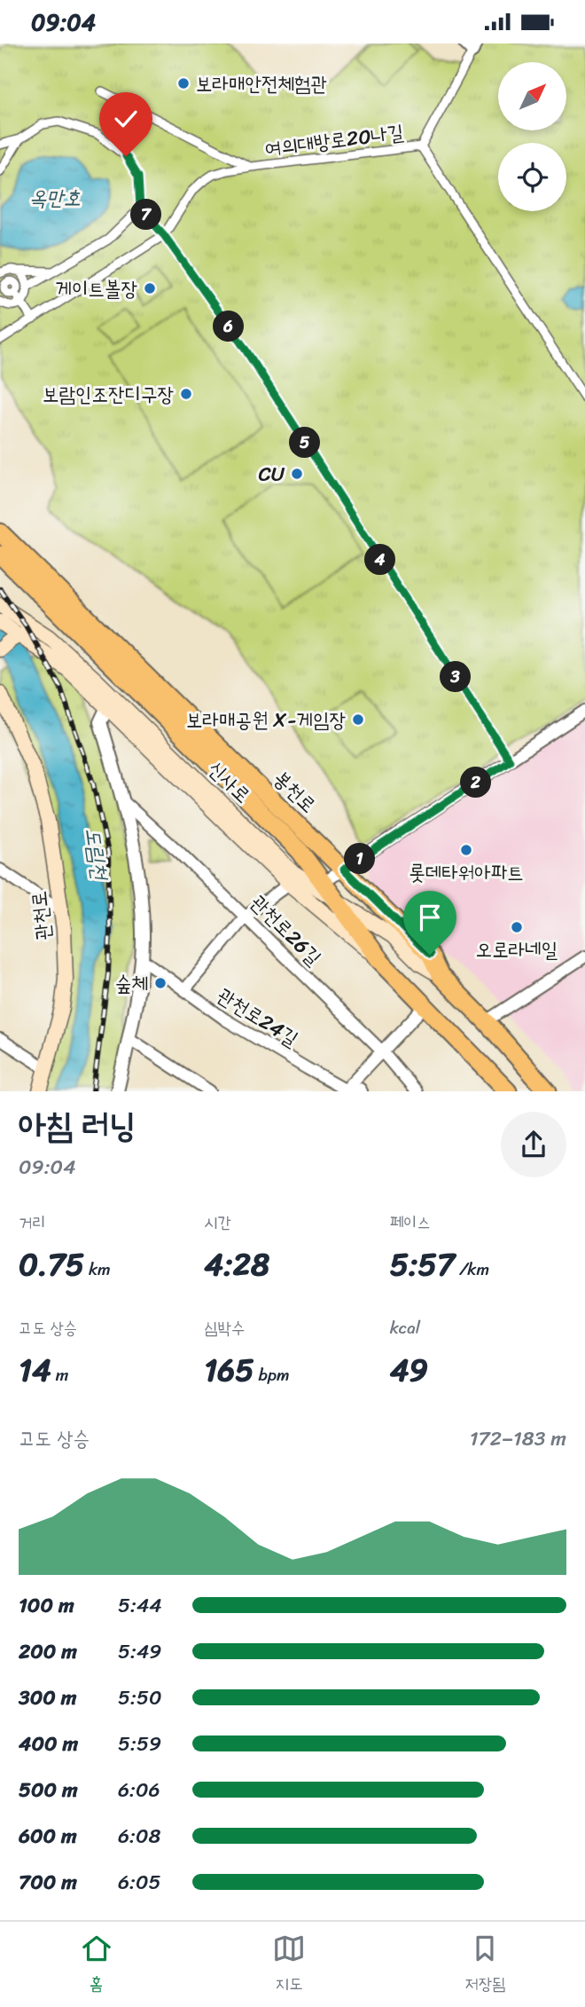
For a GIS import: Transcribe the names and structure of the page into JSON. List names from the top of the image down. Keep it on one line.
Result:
{"streets":{"main road":["신사로","봉천로","관천로"],"street":["여의대방로20나길","관천로26길","관천로24길"]},"crossings":[["신사로","봉천로"]],"water":["옥만호","도림천"],"places":["보라매안전체험관","게이트볼장","보람인조잔디구장","CU","보라매공원 X-게임장","롯데타워아파트","오로라네일","숲체"],"north":"top right","page":{"status":"09:04","pins":["7","6","5","4","3","2","1"],"heading":["아침 러닝","09:04"],"stats":[["거리","0.75 km"],["시간","4:28"],["페이스","5:57 /km"],["고도 상승","14 m"],["심박수","165 bpm"],["kcal","49"]],"chart":["고도 상승","172–183 m"],"list":[{"name":"100 m","note":"5:44"},{"name":"200 m","note":"5:49"},{"name":"300 m","note":"5:50"},{"name":"400 m","note":"5:59"},{"name":"500 m","note":"6:06"},{"name":"600 m","note":"6:08"},{"name":"700 m","note":"6:05"}],"tabs":["홈","지도","저장됨"]}}
